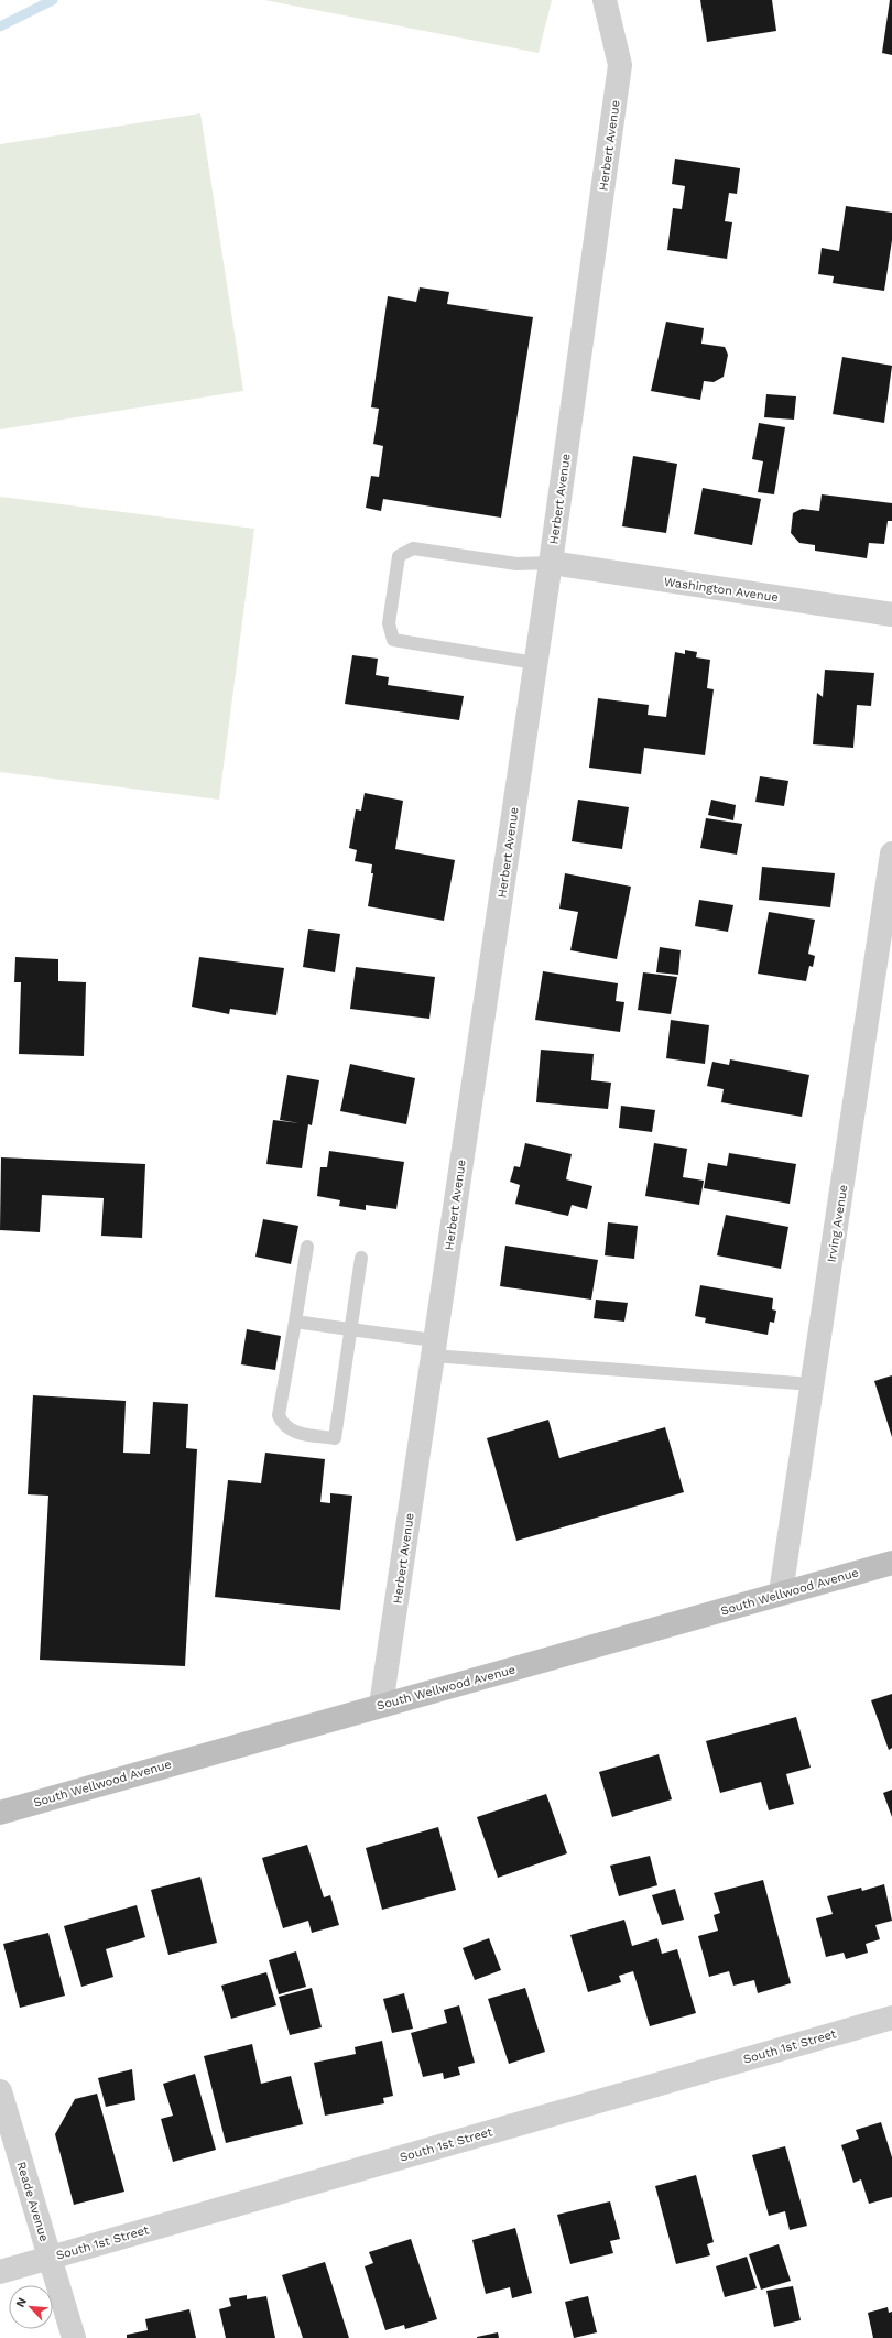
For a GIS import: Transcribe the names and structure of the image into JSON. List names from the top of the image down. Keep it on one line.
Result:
{"streets":{"main road":["South Wellwood Avenue"],"street":["Herbert Avenue","Washington Avenue","Irving Avenue","South 1st Street","Reade Avenue"]},"crossings":[["Herbert Avenue","Washington Avenue"],["Herbert Avenue","South Wellwood Avenue"],["Irving Avenue","South Wellwood Avenue"],["South 1st Street","Reade Avenue"]],"north":"top left"}
